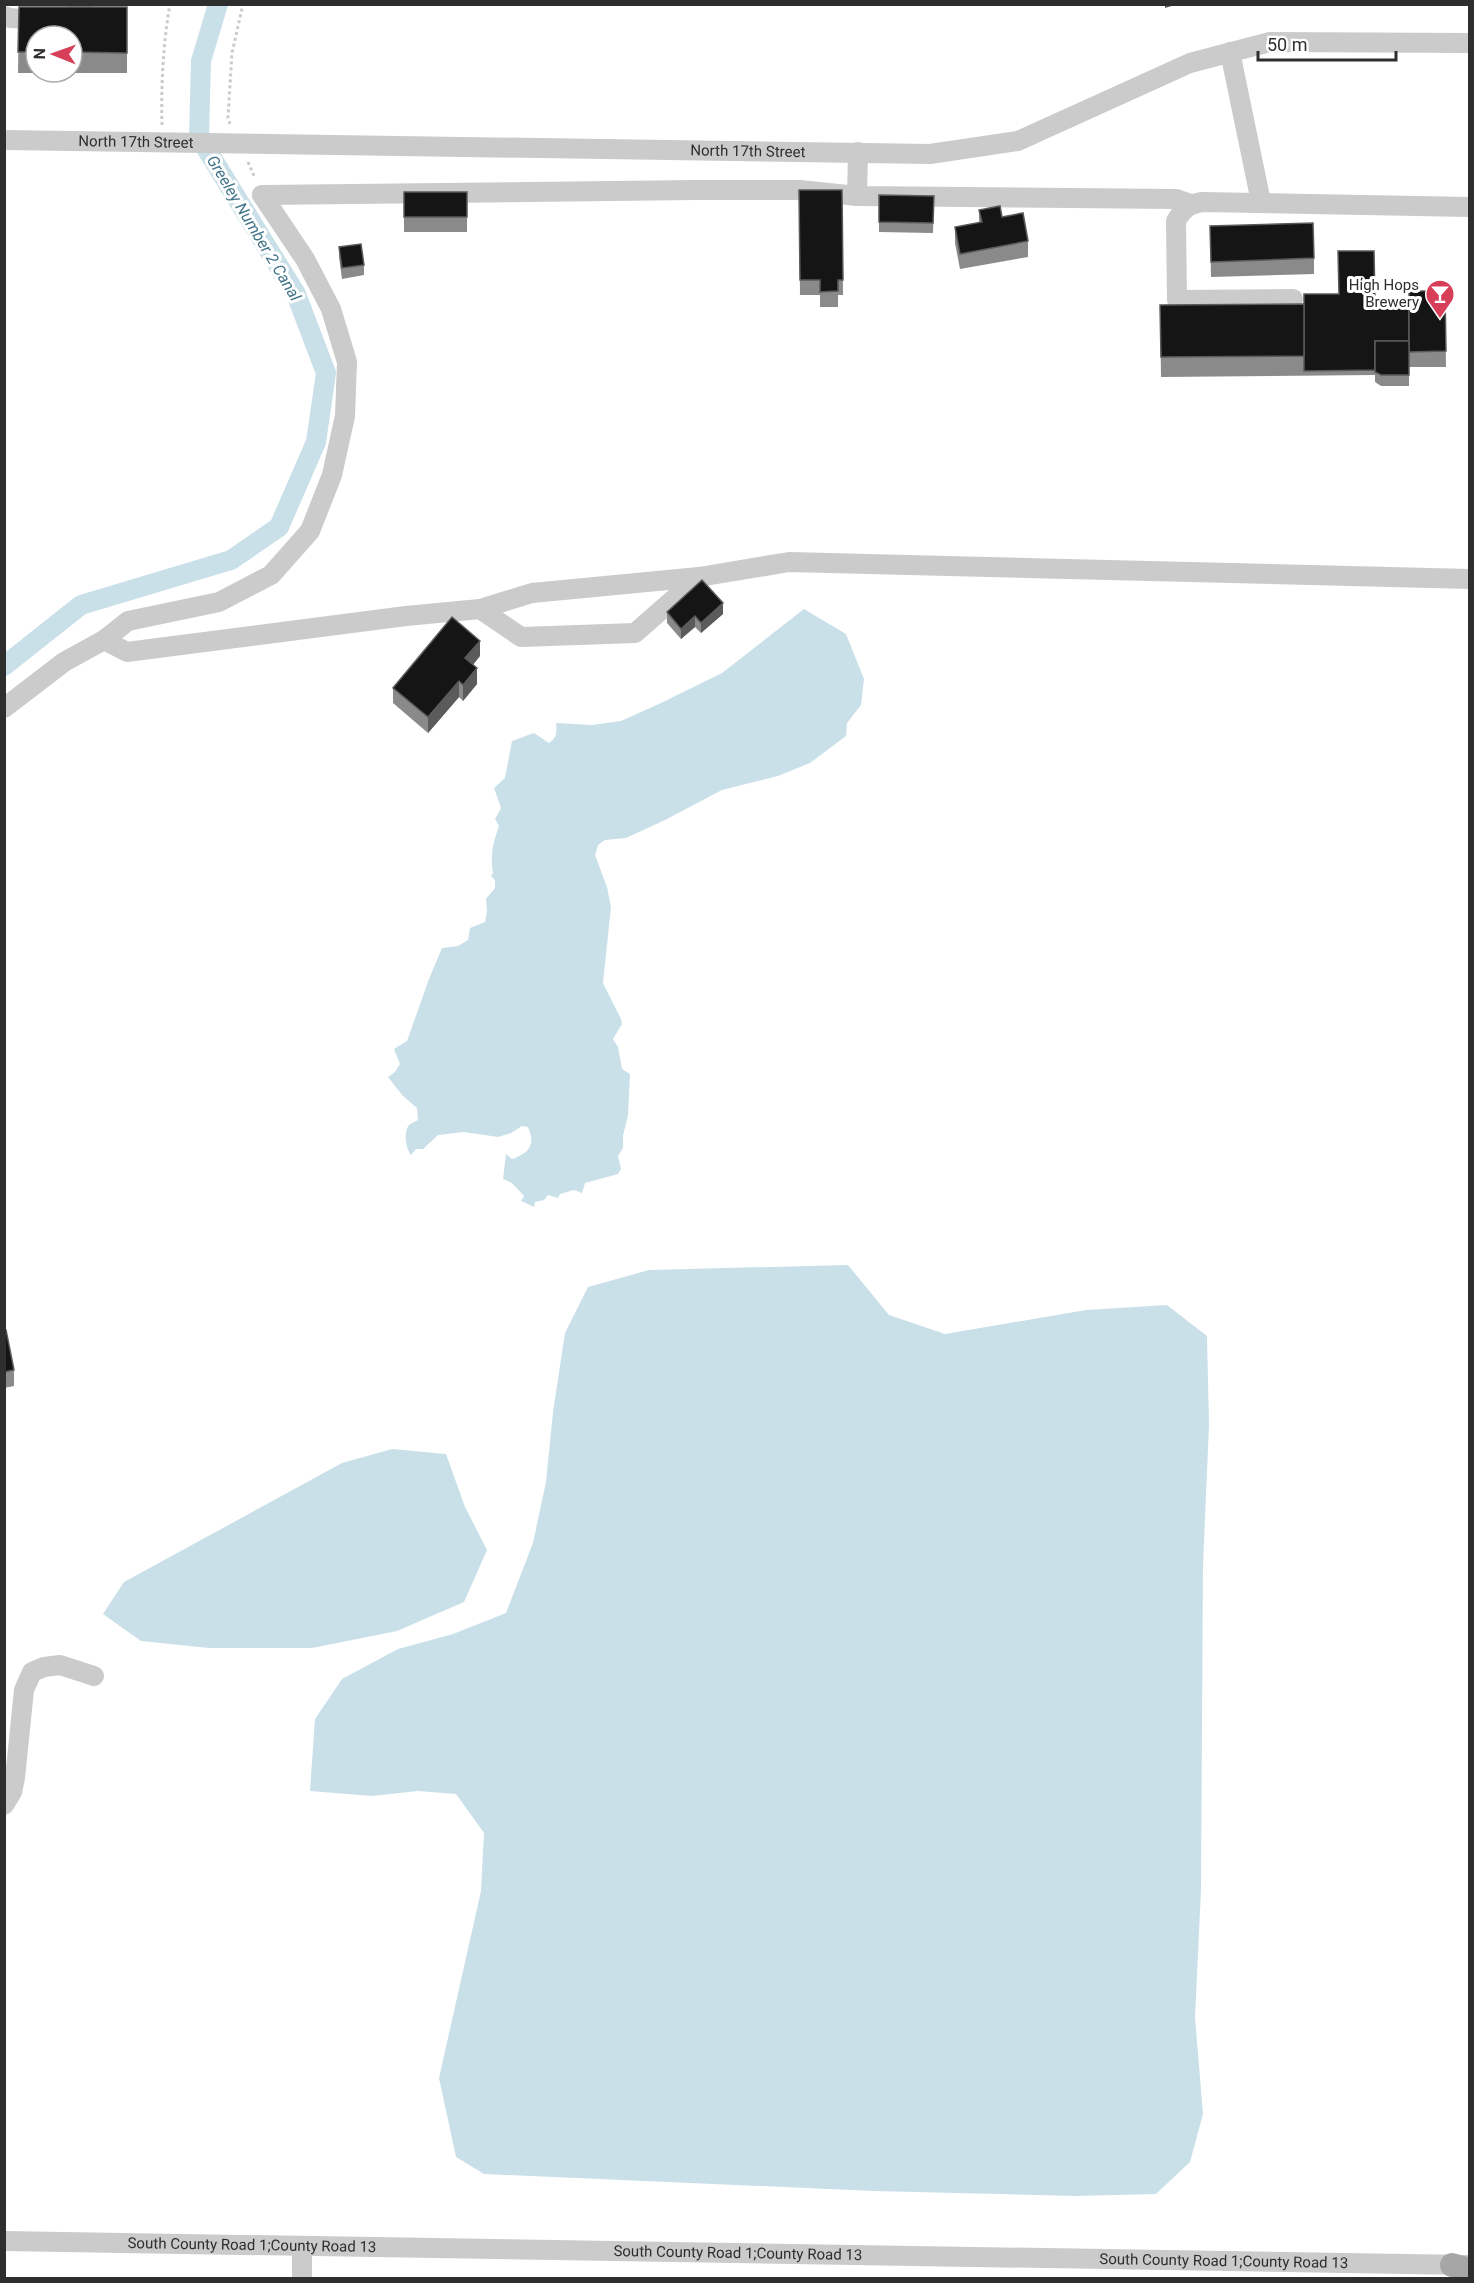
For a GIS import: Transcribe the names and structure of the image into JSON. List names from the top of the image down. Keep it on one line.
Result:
{"streets":{"street":["North 17th Street","South County Road 1;County Road 13"]},"water":["Greeley Number 2 Canal"],"places":{"bar":["High Hops Brewery"]},"scale_bar":"50 m","north":"left"}
